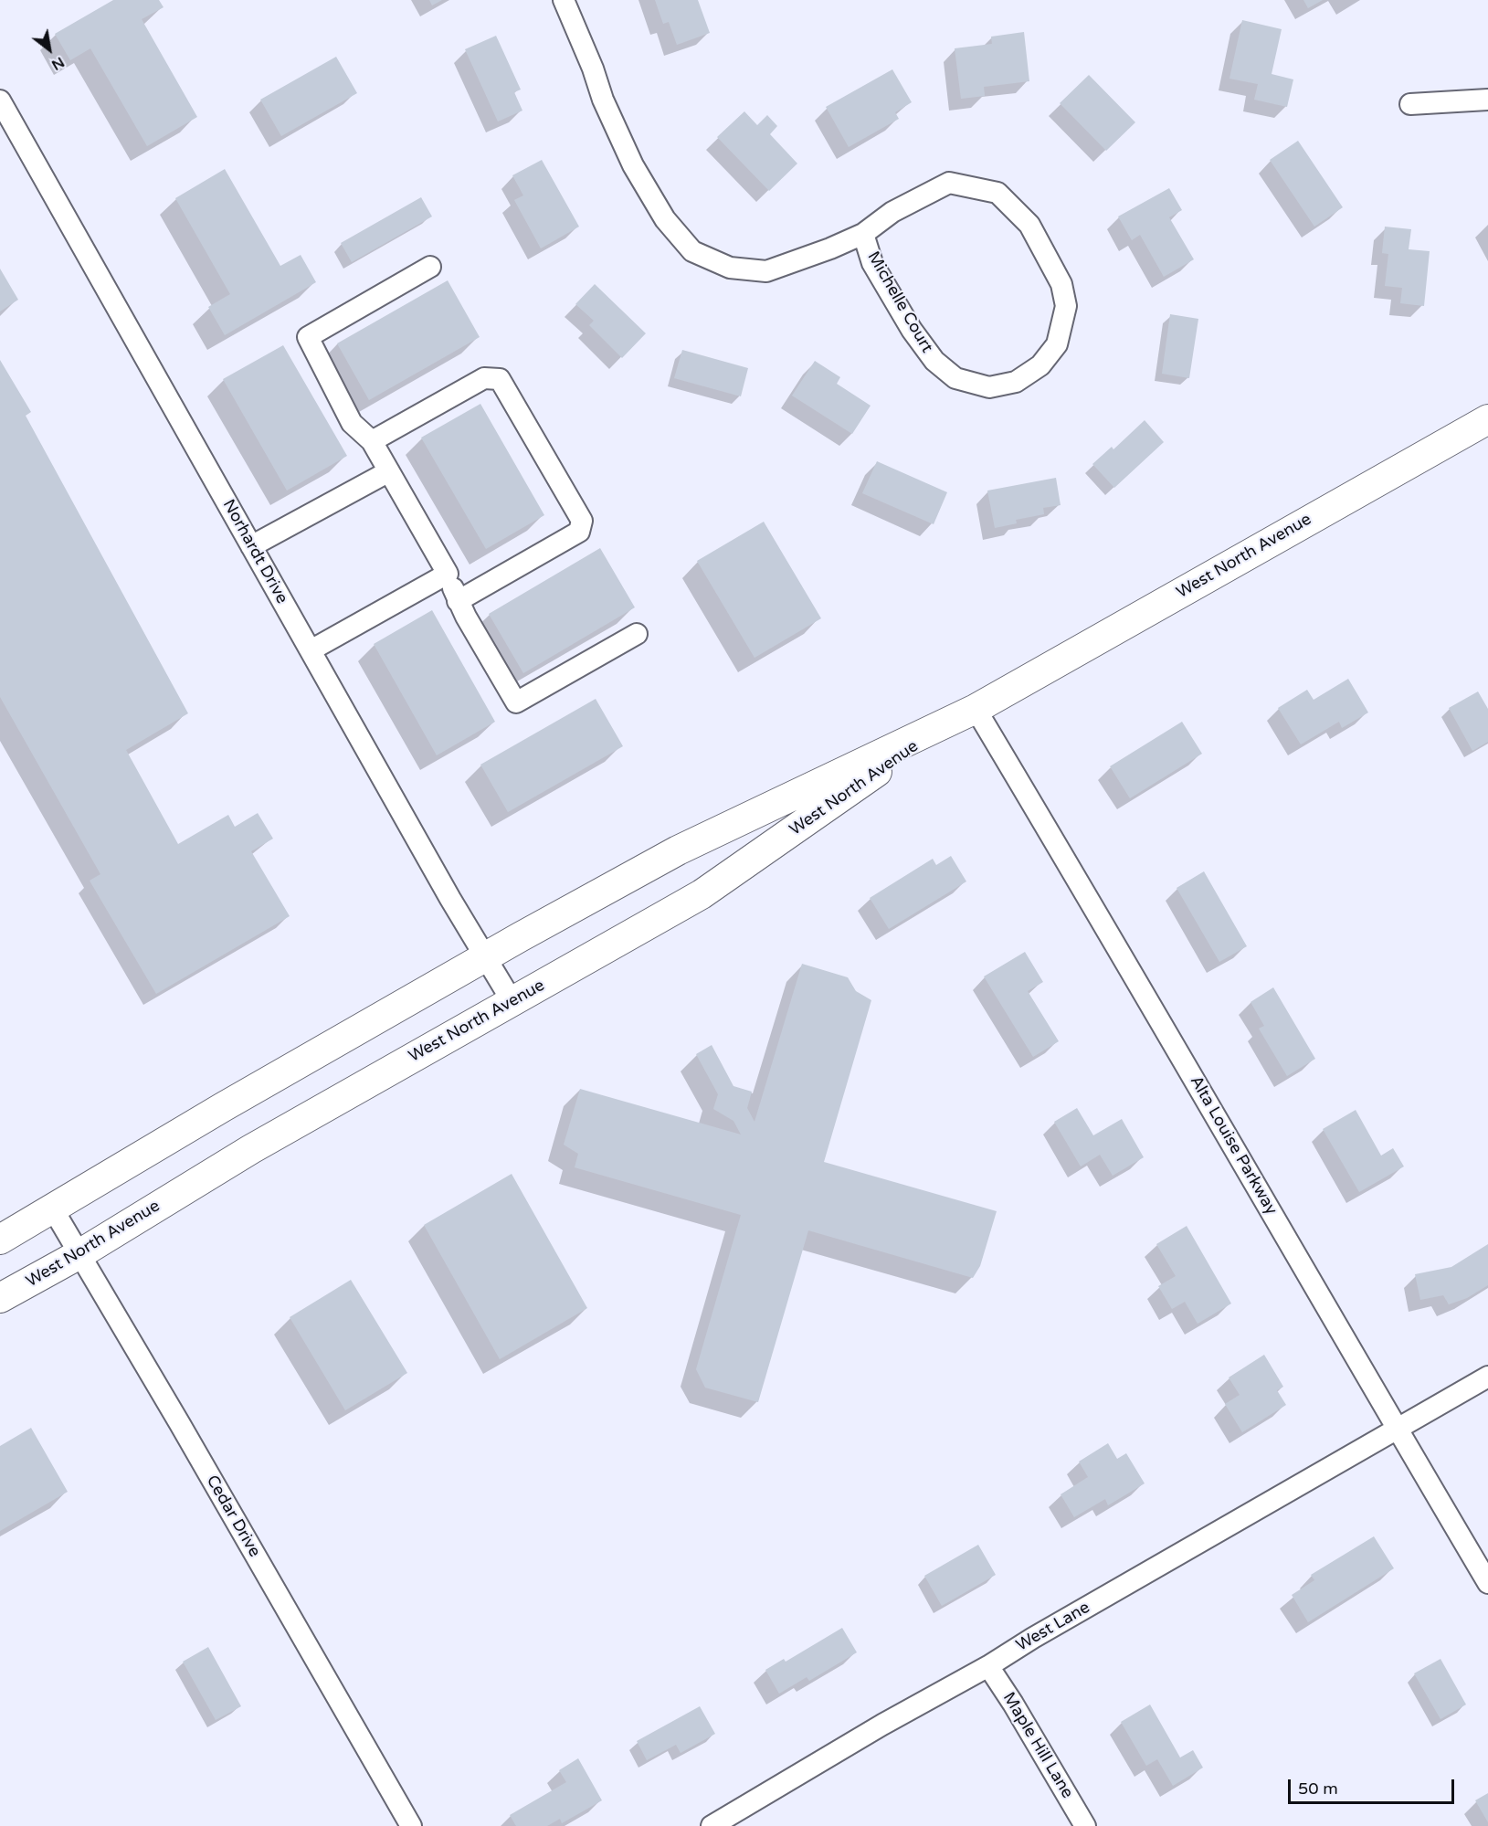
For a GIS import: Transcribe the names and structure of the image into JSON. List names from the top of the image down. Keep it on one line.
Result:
{"streets":{"main road":["West North Avenue"],"street":["Michelle Court","Norhardt Drive","Alta Louise Parkway","Cedar Drive","West Lane","Maple Hill Lane"]},"crossings":[["Norhardt Drive","West North Avenue"],["West North Avenue","Alta Louise Parkway"],["West North Avenue","Cedar Drive"],["Alta Louise Parkway","West Lane"],["West Lane","Maple Hill Lane"]],"scale_bar":"50 m","north":"bottom right"}
